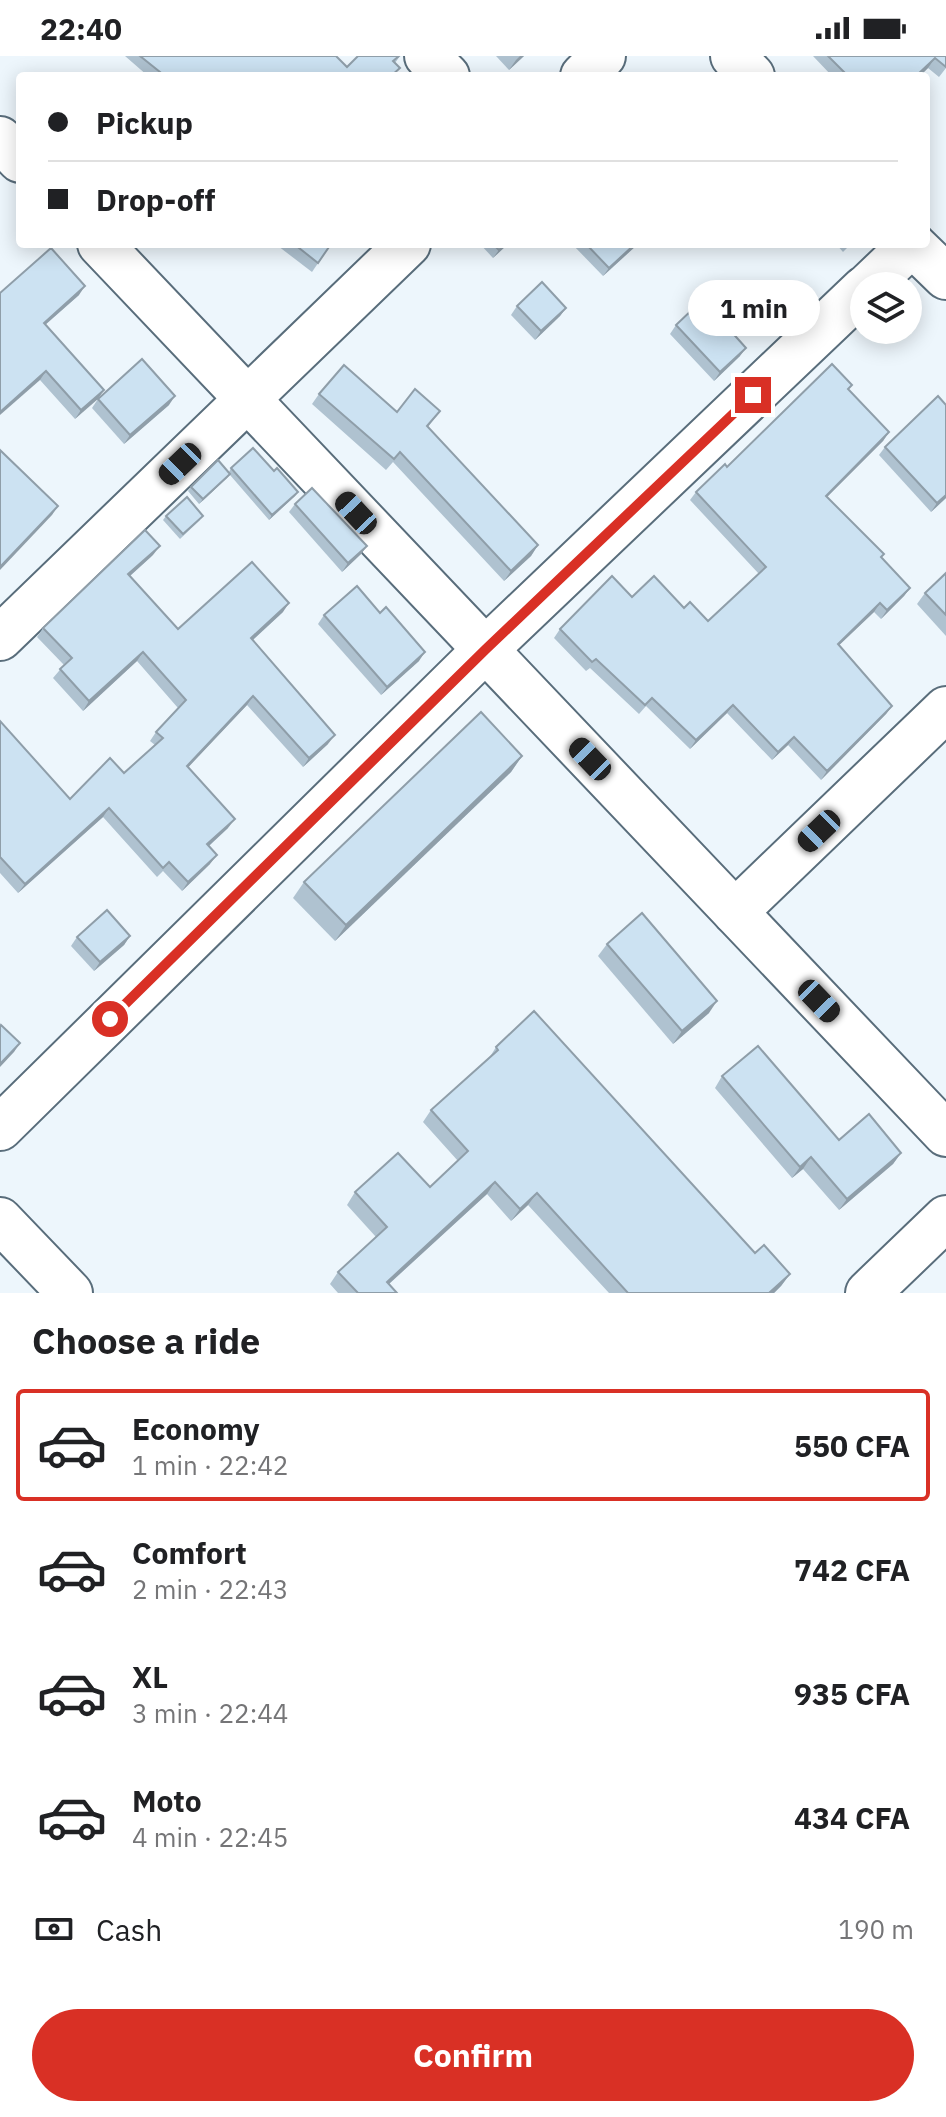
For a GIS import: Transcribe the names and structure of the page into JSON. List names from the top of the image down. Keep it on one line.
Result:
{"page":{"status":"22:40","banner":["Pickup","Drop-off"],"bubble":"1 min","heading":"Choose a ride","list":[{"name":"Economy","note":"1 min · 22:42","value":"550 CFA"},{"name":"Comfort","note":"2 min · 22:43","value":"742 CFA"},{"name":"XL","note":"3 min · 22:44","value":"935 CFA"},{"name":"Moto","note":"4 min · 22:45","value":"434 CFA"}],"pay":["Cash","190 m"],"buttons":"Confirm"}}
